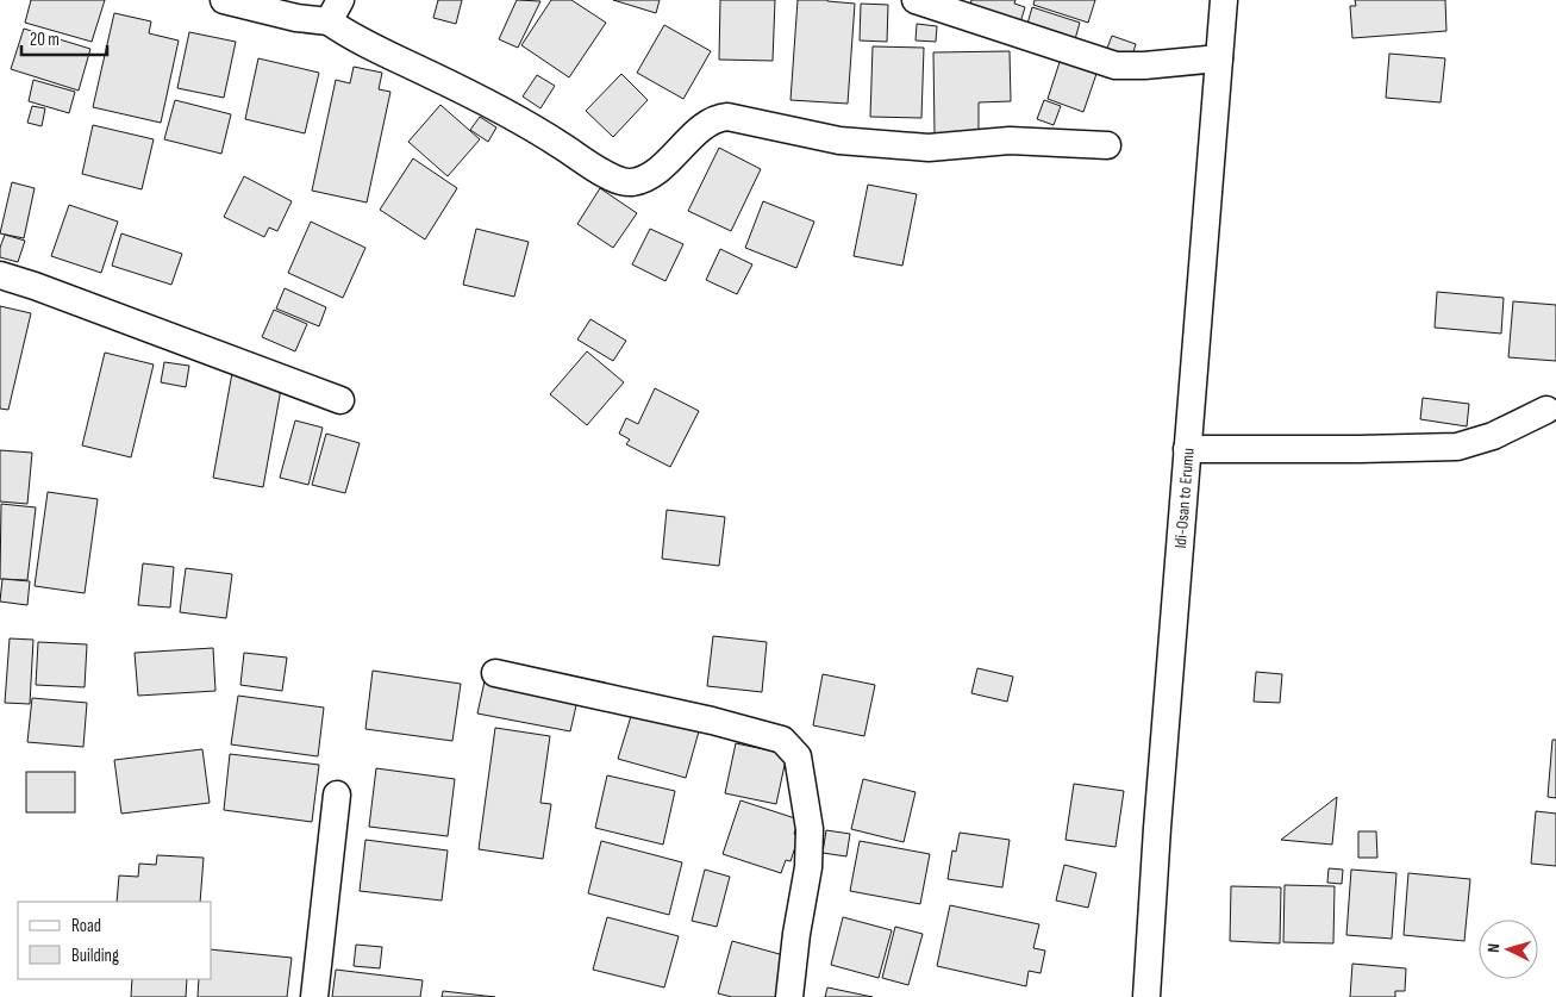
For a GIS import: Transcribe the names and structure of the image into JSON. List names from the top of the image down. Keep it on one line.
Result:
{"streets":{"street":["Idi-Osan to Erumu"]},"legend":["Road","Building"],"scale_bar":"20 m","north":"left"}
